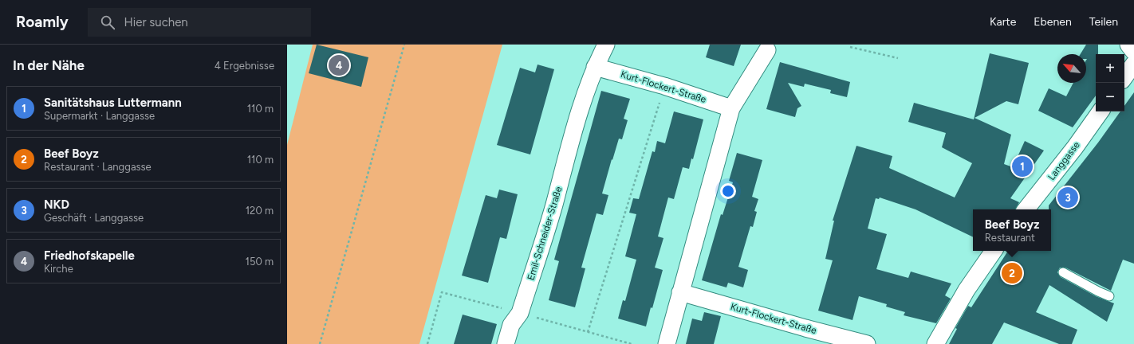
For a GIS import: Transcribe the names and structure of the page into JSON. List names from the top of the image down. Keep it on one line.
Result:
{"streets":{"street":["Kurt-Flockert-Straße","Langgasse","Emil-Schneider-Straße"]},"crossings":[["Kurt-Flockert-Straße","Emil-Schneider-Straße"]],"north":"top left","page":{"header":"Roamly","search":"Hier suchen","nav":["Karte","Ebenen","Teilen"],"heading":["In der Nähe","4 Ergebnisse"],"pins":["4","1","3","2"],"map_buttons":["+","−"],"list":[{"mark":"1","name":"Sanitätshaus Luttermann","note":"Supermarkt · Langgasse","value":"110 m"},{"mark":"2","name":"Beef Boyz","note":"Restaurant · Langgasse","value":"110 m"},{"mark":"3","name":"NKD","note":"Geschäft · Langgasse","value":"120 m"},{"mark":"4","name":"Friedhofskapelle","note":"Kirche","value":"150 m"}],"popup":["Beef Boyz","Restaurant"]}}
